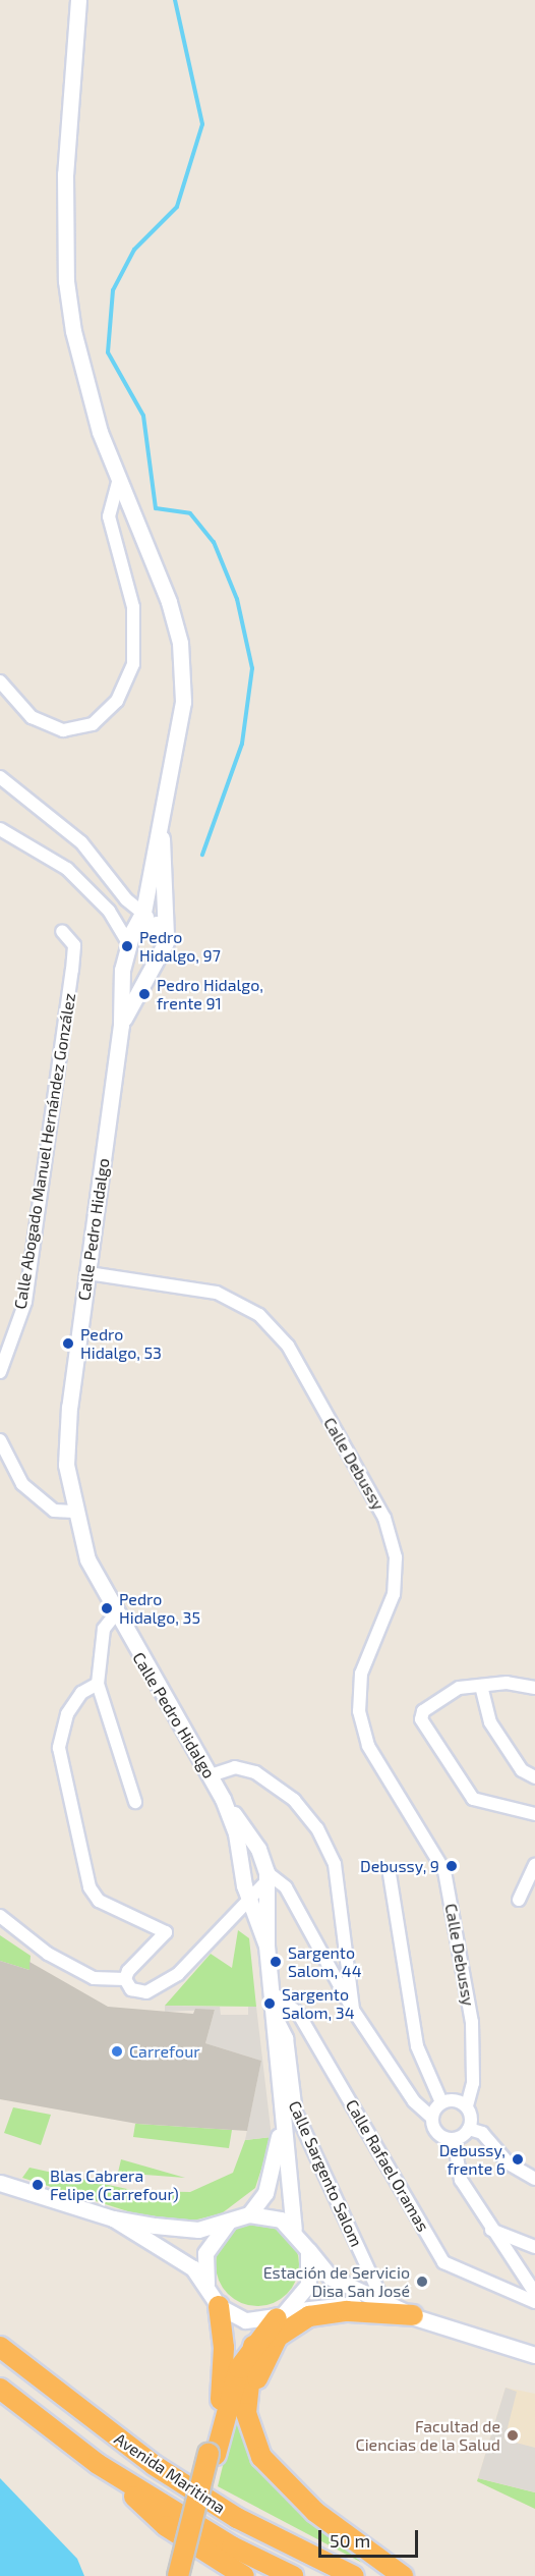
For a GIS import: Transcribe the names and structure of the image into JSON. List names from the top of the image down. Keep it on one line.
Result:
{"streets":{"highway":["Avenida Maritima"],"street":["Calle Abogado Manuel Hernández González","Calle Pedro Hidalgo","Calle Debussy","Calle Rafael Oramas","Calle Sargento Salom"]},"crossings":[["Calle Pedro Hidalgo","Calle Debussy"],["Calle Pedro Hidalgo","Calle Rafael Oramas"],["Calle Pedro Hidalgo","Calle Sargento Salom"]],"places":["Pedro Hidalgo, 97","Pedro Hidalgo, frente 91","Pedro Hidalgo, 53","Pedro Hidalgo, 35","Debussy, 9","Sargento Salom, 44","Sargento Salom, 34","Carrefour","Debussy, frente 6","Blas Cabrera Felipe (Carrefour)","Estación de Servicio Disa San José","Facultad de Ciencias de la Salud"],"scale_bar":"50 m"}
